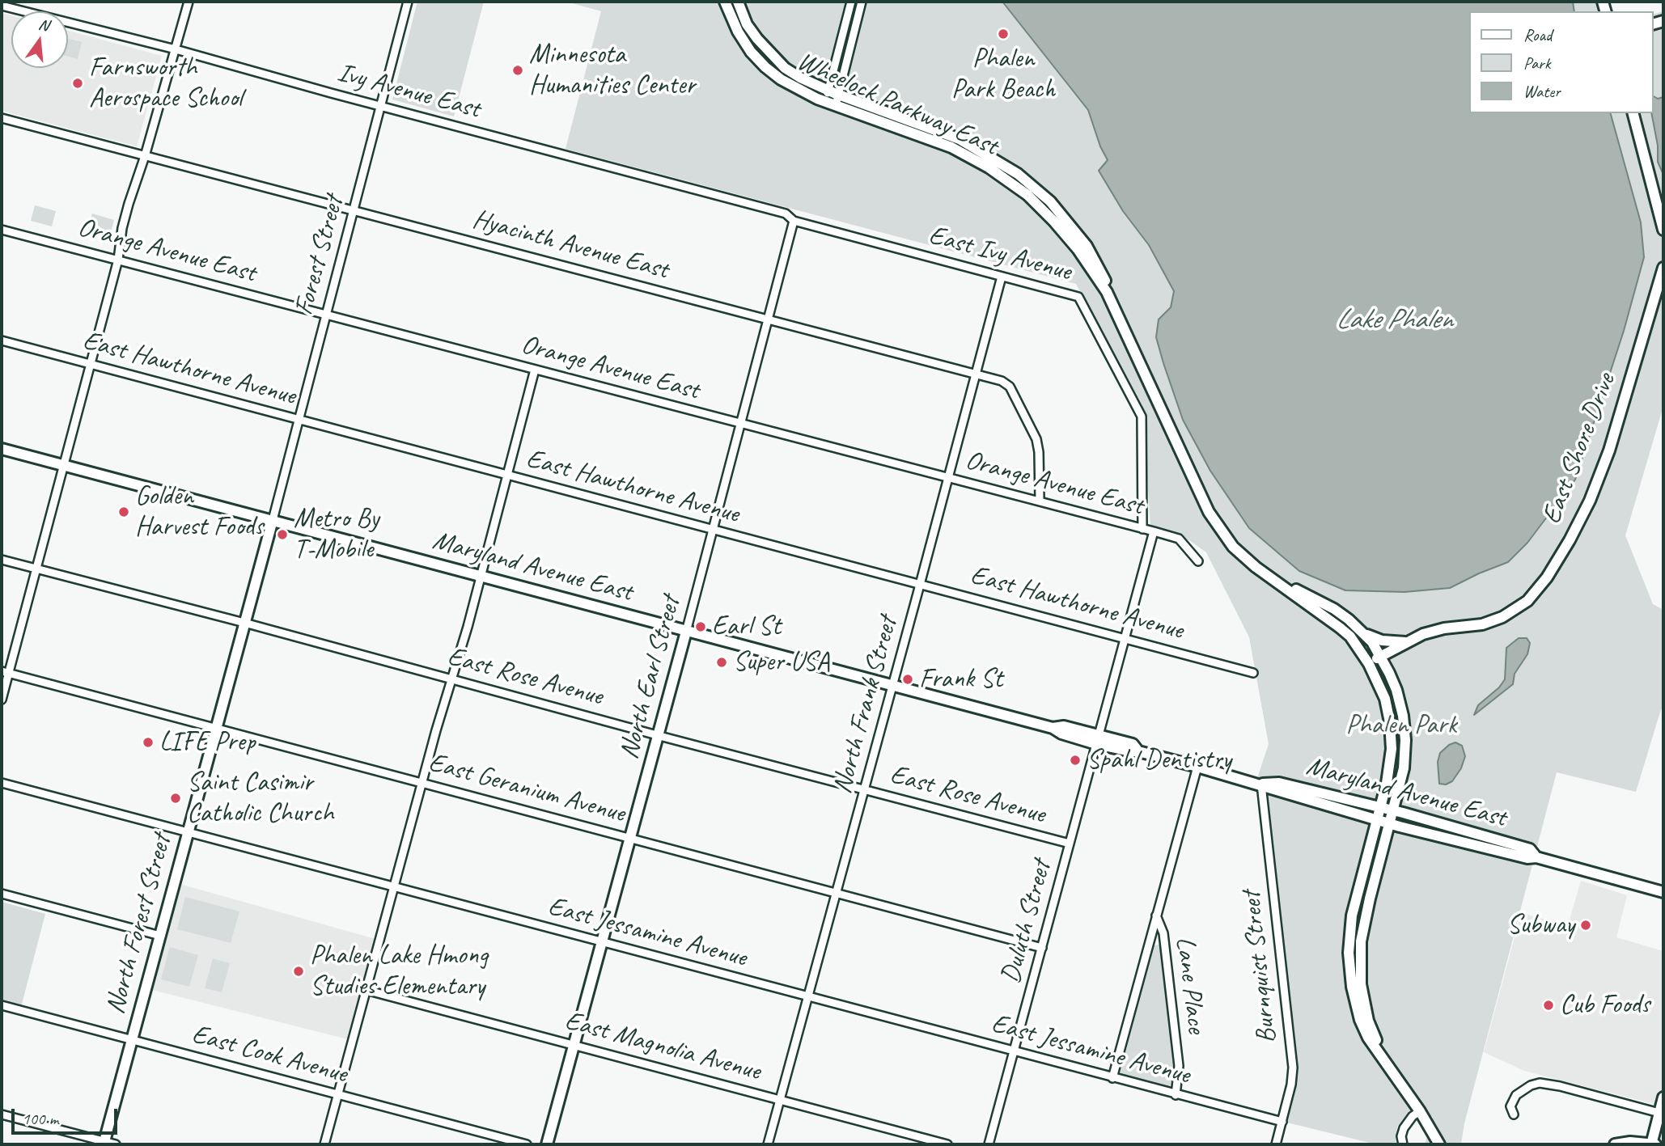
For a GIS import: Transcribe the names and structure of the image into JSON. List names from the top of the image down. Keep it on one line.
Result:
{"streets":{"street":["Ivy Avenue East","Wheelock Parkway East","Hyacinth Avenue East","Orange Avenue East","East Ivy Avenue","Forest Street","East Hawthorne Avenue","East Shore Drive","Maryland Avenue East","East Rose Avenue","North Earl Street","North Frank Street","East Geranium Avenue","Duluth Street","North Forest Street","East Jessamine Avenue","Burnquist Street","Lane Place","East Magnolia Avenue","East Cook Avenue"]},"crossings":[["Ivy Avenue East","East Ivy Avenue"],["Ivy Avenue East","Forest Street"],["Ivy Avenue East","North Earl Street"],["Wheelock Parkway East","East Shore Drive"],["Wheelock Parkway East","Maryland Avenue East"],["Hyacinth Avenue East","Orange Avenue East"],["Hyacinth Avenue East","Forest Street"],["Hyacinth Avenue East","North Earl Street"],["Hyacinth Avenue East","North Frank Street"],["Orange Avenue East","East Ivy Avenue"],["Orange Avenue East","Forest Street"],["Orange Avenue East","North Earl Street"],["Orange Avenue East","North Frank Street"],["Orange Avenue East","Duluth Street"],["East Ivy Avenue","North Frank Street"],["Forest Street","East Hawthorne Avenue"],["Forest Street","Maryland Avenue East"],["Forest Street","North Forest Street"],["East Hawthorne Avenue","North Earl Street"],["East Hawthorne Avenue","North Frank Street"],["East Hawthorne Avenue","Duluth Street"],["Maryland Avenue East","North Earl Street"],["Maryland Avenue East","North Frank Street"],["Maryland Avenue East","Duluth Street"],["Maryland Avenue East","North Forest Street"],["Maryland Avenue East","Burnquist Street"],["Maryland Avenue East","Lane Place"],["East Rose Avenue","North Earl Street"],["East Rose Avenue","North Frank Street"],["East Rose Avenue","Duluth Street"],["East Rose Avenue","North Forest Street"],["North Earl Street","East Geranium Avenue"],["North Earl Street","East Jessamine Avenue"],["North Earl Street","East Magnolia Avenue"],["North Frank Street","East Geranium Avenue"],["North Frank Street","East Jessamine Avenue"],["North Frank Street","East Magnolia Avenue"],["East Geranium Avenue","Duluth Street"],["East Geranium Avenue","North Forest Street"],["Duluth Street","East Jessamine Avenue"],["North Forest Street","East Jessamine Avenue"],["North Forest Street","East Cook Avenue"],["East Jessamine Avenue","Burnquist Street"],["East Jessamine Avenue","Lane Place"]],"water":["Lake Phalen"],"parks":["Phalen Park"],"places":["Phalen Park Beach","Minnesota Humanities Center","Farnsworth Aerospace School","Golden Harvest Foods","Metro By T-Mobile","Earl St","Super USA","Frank St","LIFE Prep","Spahl Dentistry","Saint Casimir Catholic Church","Subway","Phalen Lake Hmong Studies Elementary","Cub Foods"],"legend":["Road","Park","Water"],"scale_bar":"100 m","north":"top"}
